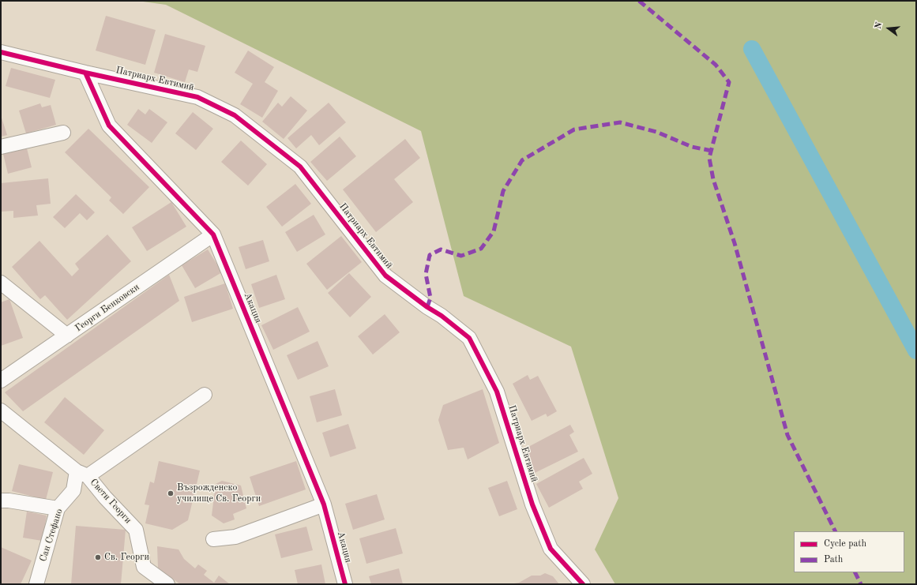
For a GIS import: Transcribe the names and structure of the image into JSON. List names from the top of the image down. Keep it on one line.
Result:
{"streets":{"street":["Патриарх Евтимий","Георги Бенковски","Акация","Свети Георги","Сан Стефано"]},"crossings":[["Патриарх Евтимий","Акация"],["Георги Бенковски","Акация"],["Свети Георги","Сан Стефано"]],"places":["Възрожденско училище Св. Георги","Св. Георги"],"legend":["Cycle path","Path"],"north":"left"}
